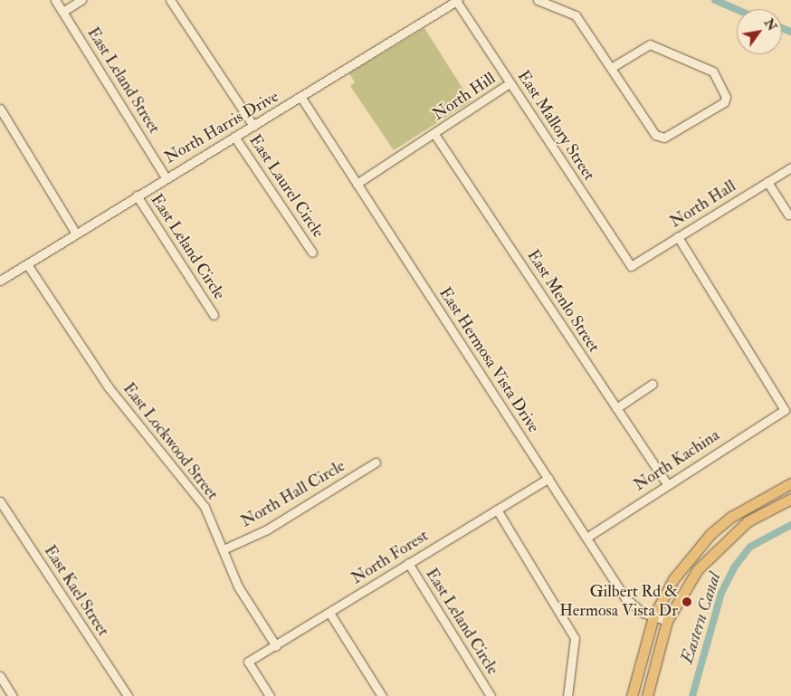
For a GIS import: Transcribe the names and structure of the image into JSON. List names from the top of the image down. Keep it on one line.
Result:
{"streets":{"street":["East Leland Street","North Hill","East Mallory Street","North Harris Drive","East Laurel Circle","North Hall","East Leland Circle","East Menlo Street","East Hermosa Vista Drive","East Lockwood Street","North Kachina","North Hall Circle","North Forest","East Kael Street"]},"crossings":[["East Leland Street","North Harris Drive"],["North Hill","East Mallory Street"],["North Hill","East Menlo Street"],["North Hill","East Hermosa Vista Drive"],["East Mallory Street","North Harris Drive"],["East Mallory Street","North Hall"],["North Harris Drive","East Laurel Circle"],["North Harris Drive","East Leland Circle"],["North Harris Drive","East Hermosa Vista Drive"],["North Harris Drive","East Lockwood Street"],["North Hall","North Kachina"],["East Leland Circle","North Forest"],["East Menlo Street","North Kachina"],["East Hermosa Vista Drive","North Kachina"],["East Hermosa Vista Drive","North Forest"],["East Lockwood Street","North Hall Circle"],["East Lockwood Street","North Forest"]],"water":["Eastern Canal"],"places":["Gilbert Rd & Hermosa Vista Dr"],"north":"top right"}
